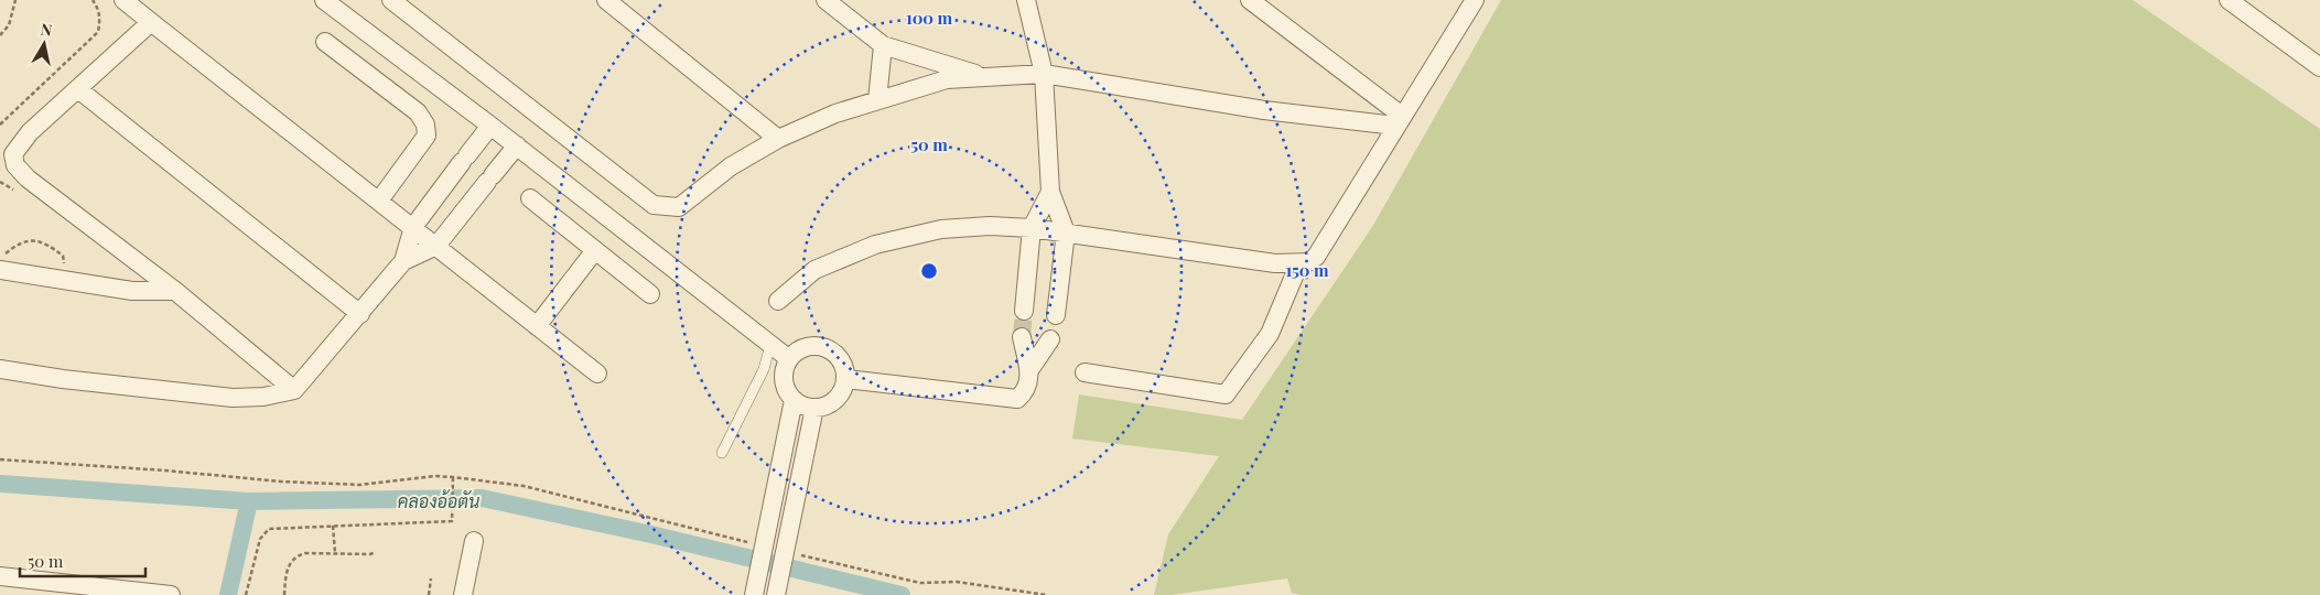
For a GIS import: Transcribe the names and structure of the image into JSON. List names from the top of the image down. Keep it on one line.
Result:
{"water":["คลองอ้อตัน"],"scale_bar":"50 m","north":"top","rings":["100 m","50 m","150 m"]}
